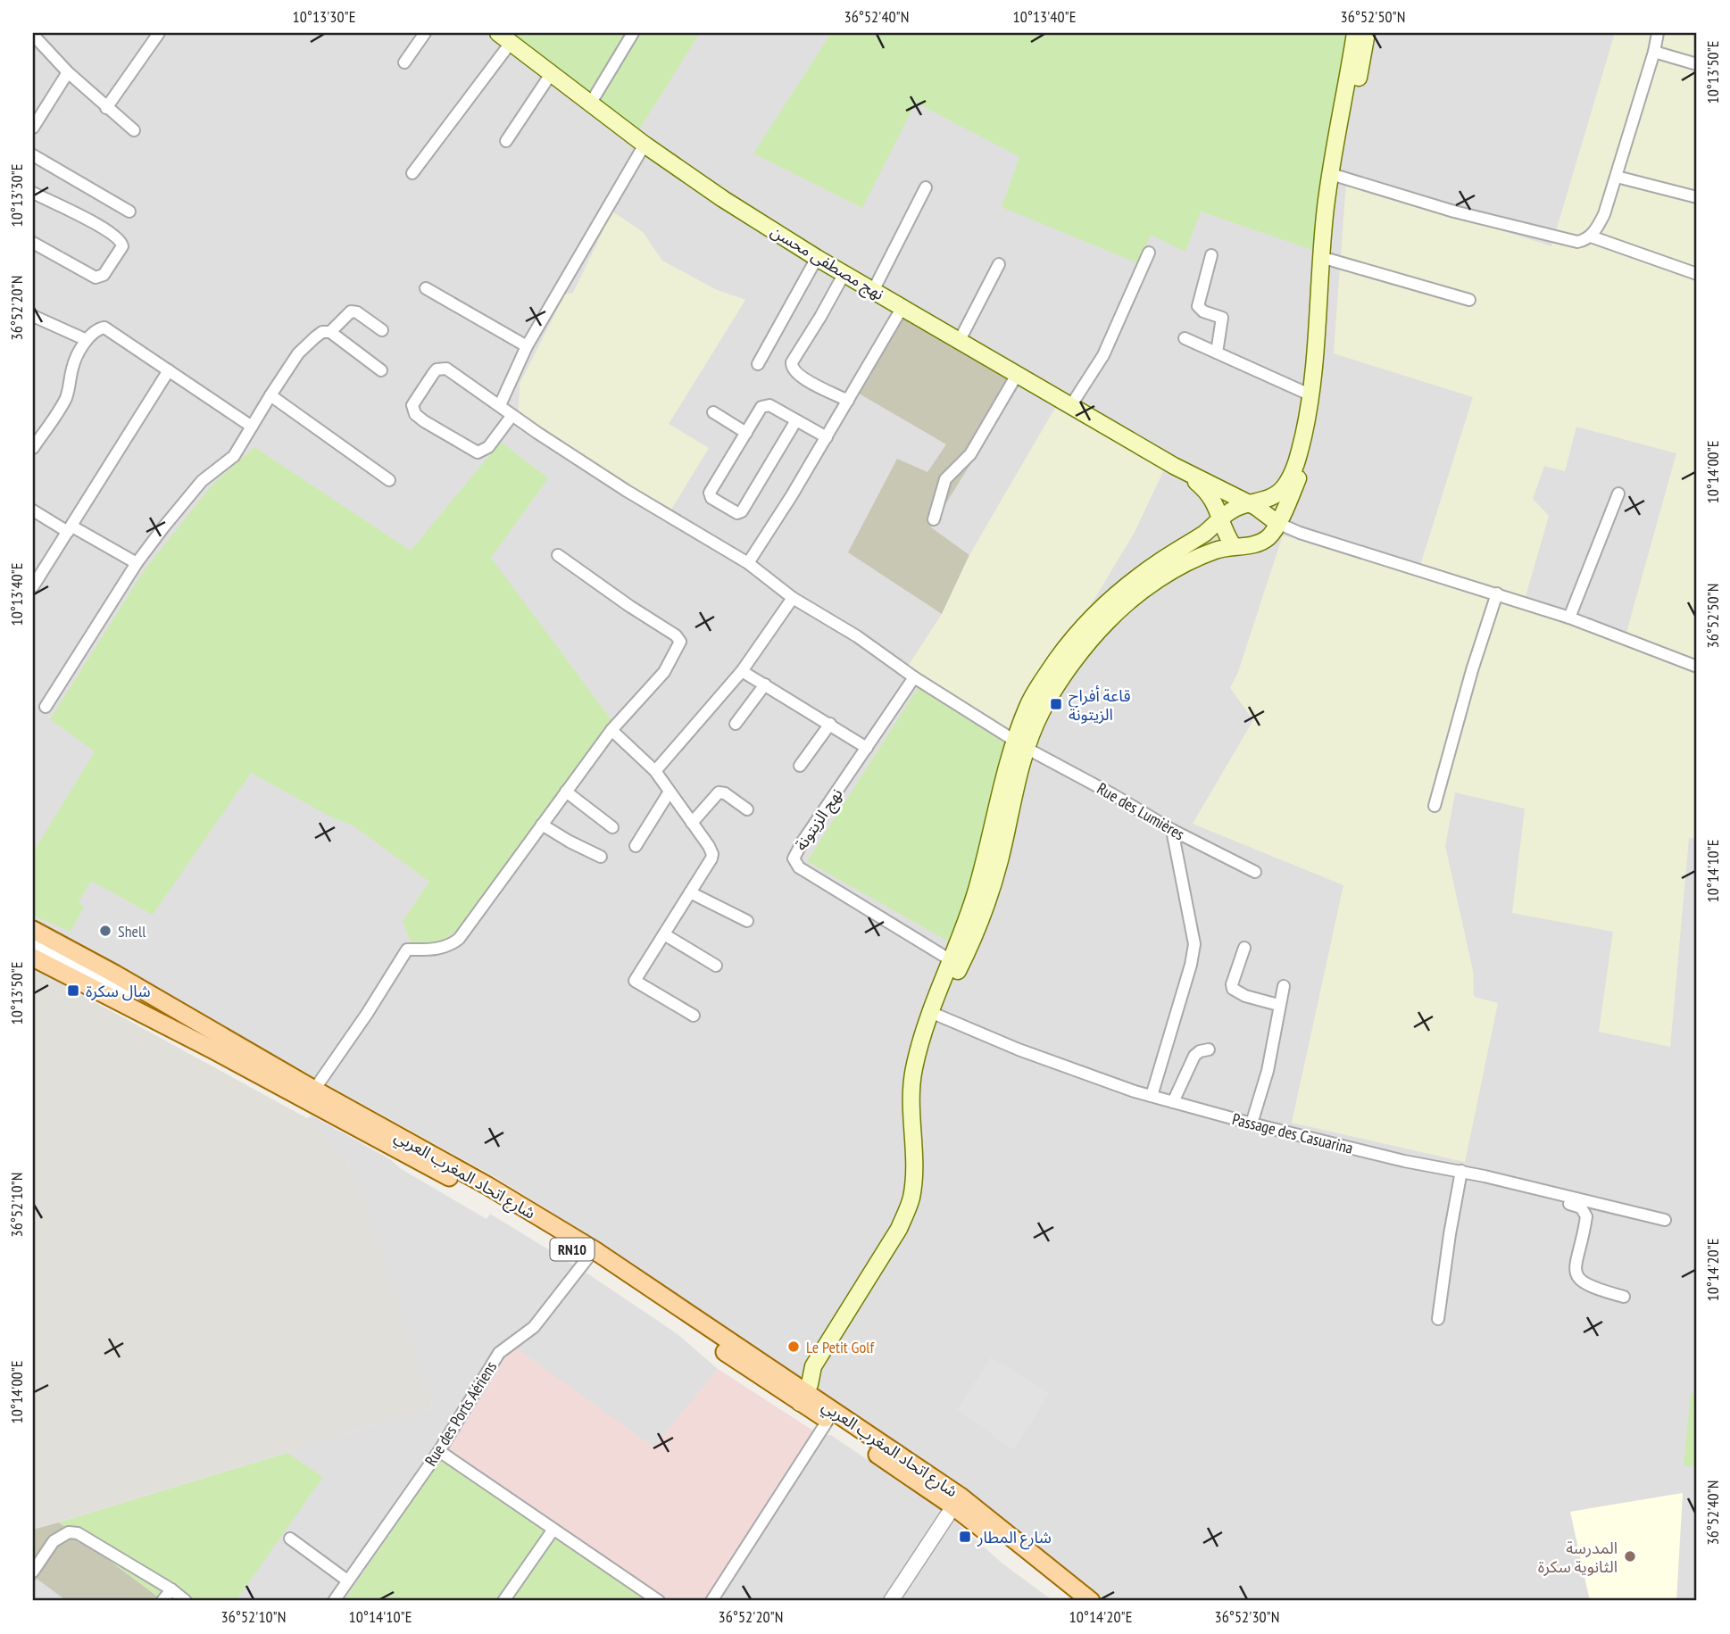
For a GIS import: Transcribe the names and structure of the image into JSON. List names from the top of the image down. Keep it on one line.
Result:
{"streets":{"main road":["نهج مصطفى محسن","شارع اتحاد المغرب العربي","RN10"],"street":["Rue des Lumières","نهج الزيتونة","Passage des Casuarina","Rue des Ports Aériens"]},"crossings":[["Rue des Lumières","نهج الزيتونة"],["شارع اتحاد المغرب العربي","Rue des Ports Aériens"]],"places":{"transit":["قاعة أفراح الزيتونة","شال سكرة","شارع المطار"],"other":["Shell","Le Petit Golf","المدرسة الثانوية سكرة"]},"coordinates":["10°13'30\"E","36°52'40\"N","10°13'40\"E","36°52'50\"N","10°13'50\"E","36°52'20\"N","10°14'00\"E","10°14'10\"E","36°52'10\"N","10°14'20\"E","36°52'30\"N"]}
